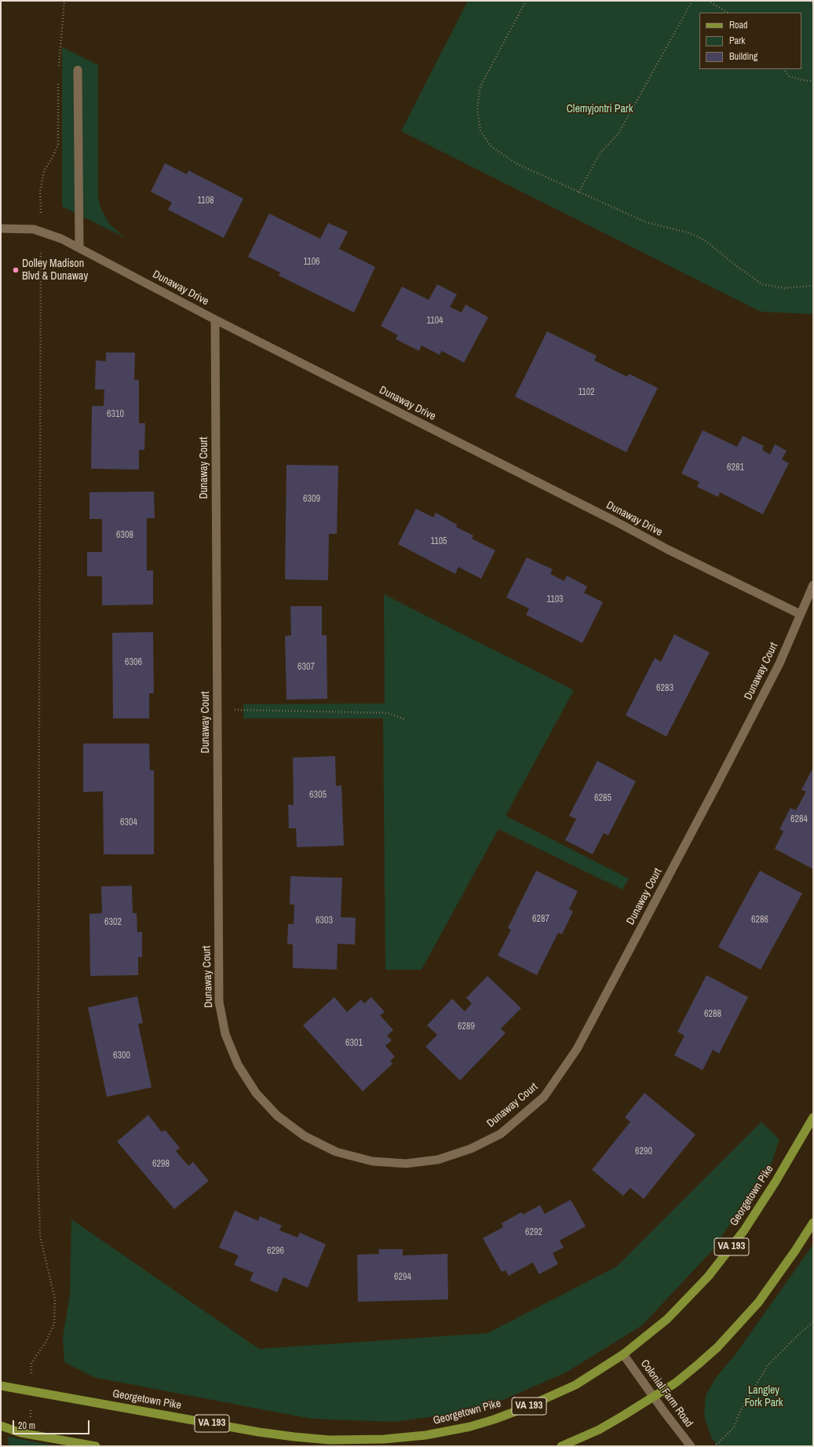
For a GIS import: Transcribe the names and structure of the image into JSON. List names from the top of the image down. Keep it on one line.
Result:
{"streets":{"main road":["Georgetown Pike","VA 193"],"street":["Dunaway Drive","Dunaway Court","Colonial Farm Road"]},"crossings":[["Dunaway Drive","Dunaway Court"],["Georgetown Pike","Colonial Farm Road"]],"parks":["Clemyjontri Park","Langley Fork Park"],"places":["Dolley Madison Blvd & Dunaway"],"house_numbers":["1108","1106","1104","1102","6310","6281","6309","6308","1105","1103","6306","6307","6283","6305","6285","6284","6304","6287","6286","6303","6302","6288","6289","6301","6300","6290","6298","6292","6296","6294"],"legend":["Road","Park","Building"],"scale_bar":"20 m"}
